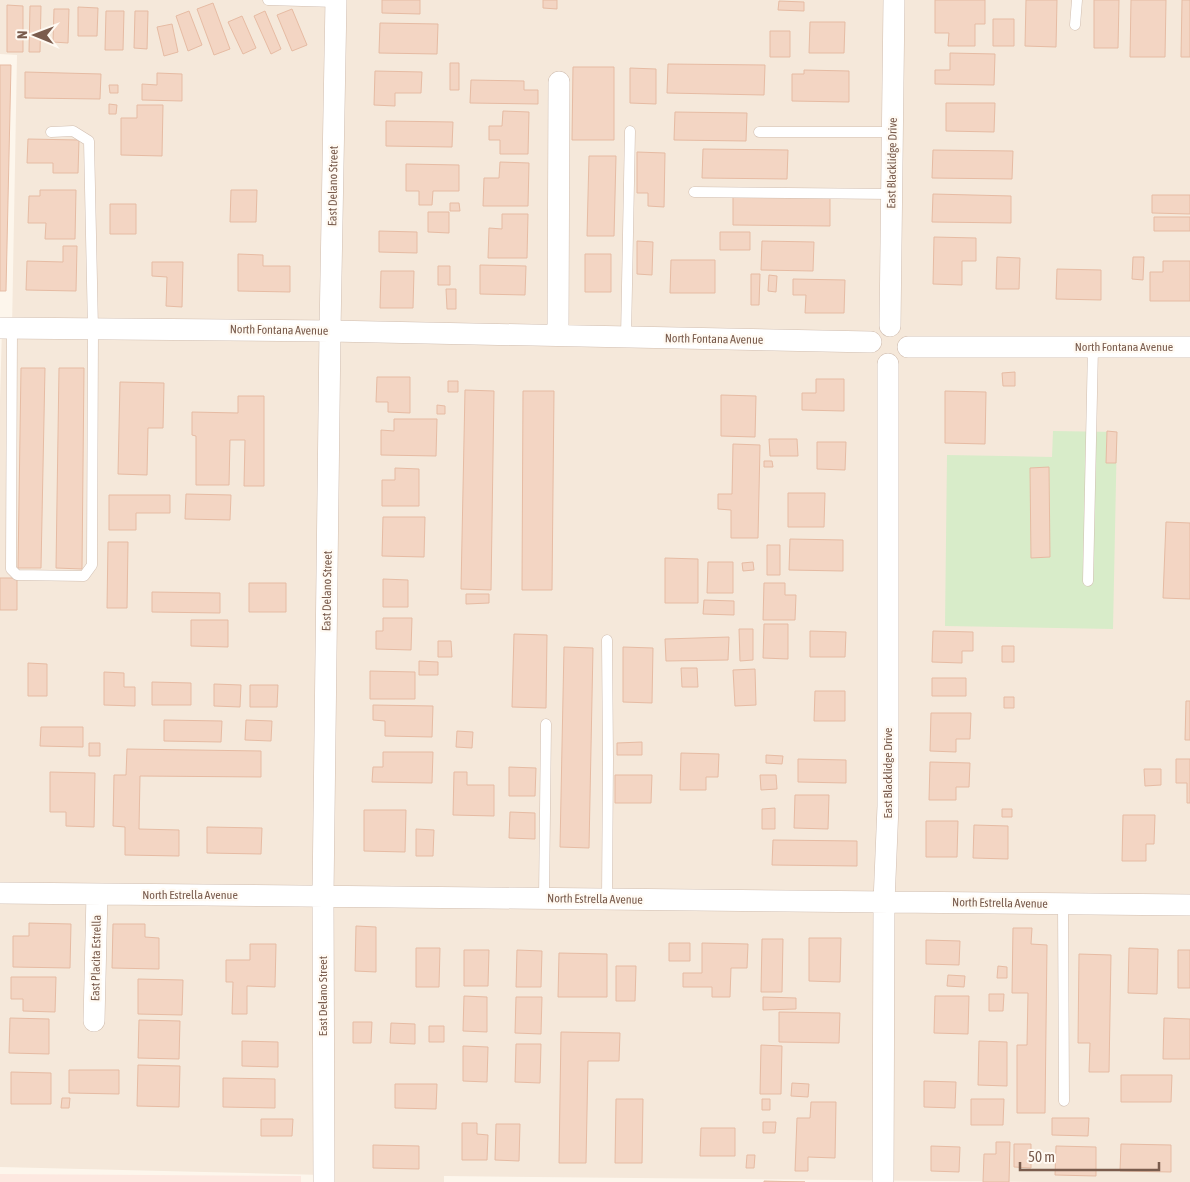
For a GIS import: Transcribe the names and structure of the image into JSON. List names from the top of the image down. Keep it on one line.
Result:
{"streets":{"street":["East Blacklidge Drive","East Delano Street","North Fontana Avenue","North Estrella Avenue","East Placita Estrella"]},"crossings":[["East Blacklidge Drive","North Fontana Avenue"],["East Blacklidge Drive","North Estrella Avenue"],["East Delano Street","North Fontana Avenue"],["East Delano Street","North Estrella Avenue"],["North Estrella Avenue","East Placita Estrella"]],"scale_bar":"50 m","north":"left"}
